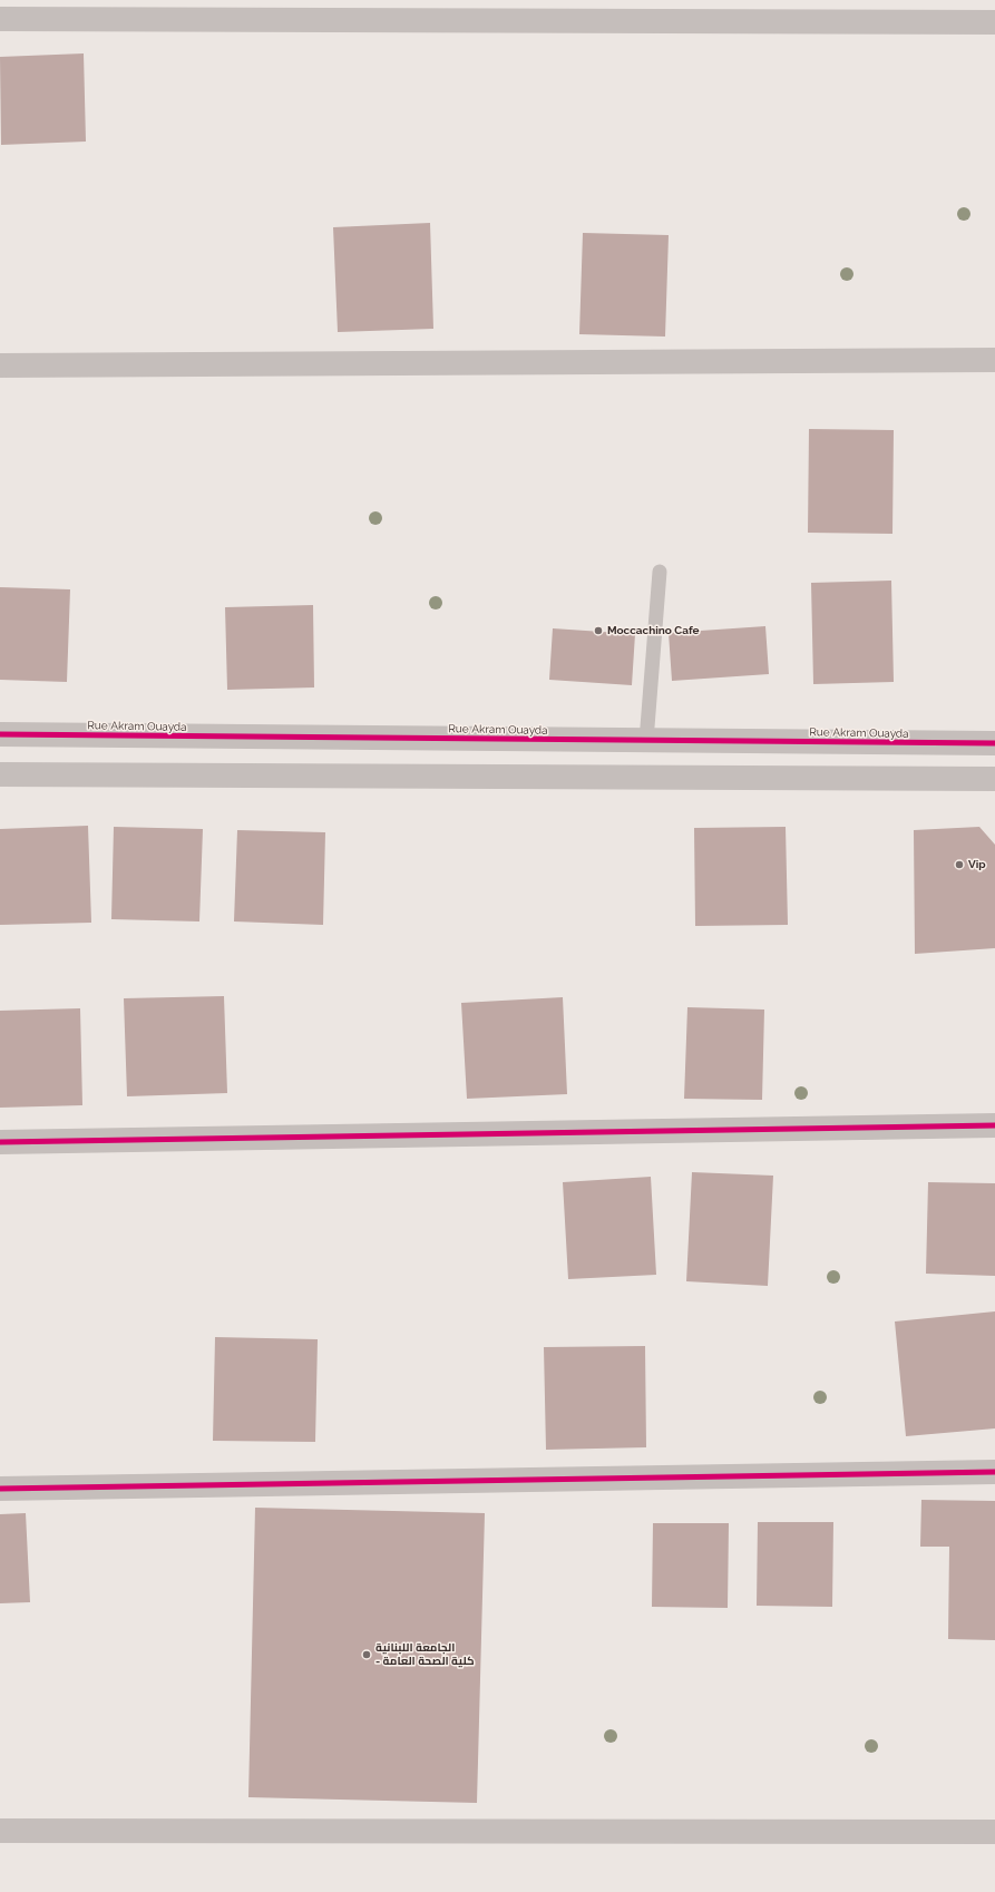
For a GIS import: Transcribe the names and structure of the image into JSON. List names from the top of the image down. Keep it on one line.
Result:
{"streets":{"street":["Rue Akram Ouayda"]},"places":["Moccachino Cafe","Vip","الجامعة اللبنانية - كلية الصحة العامة"]}
